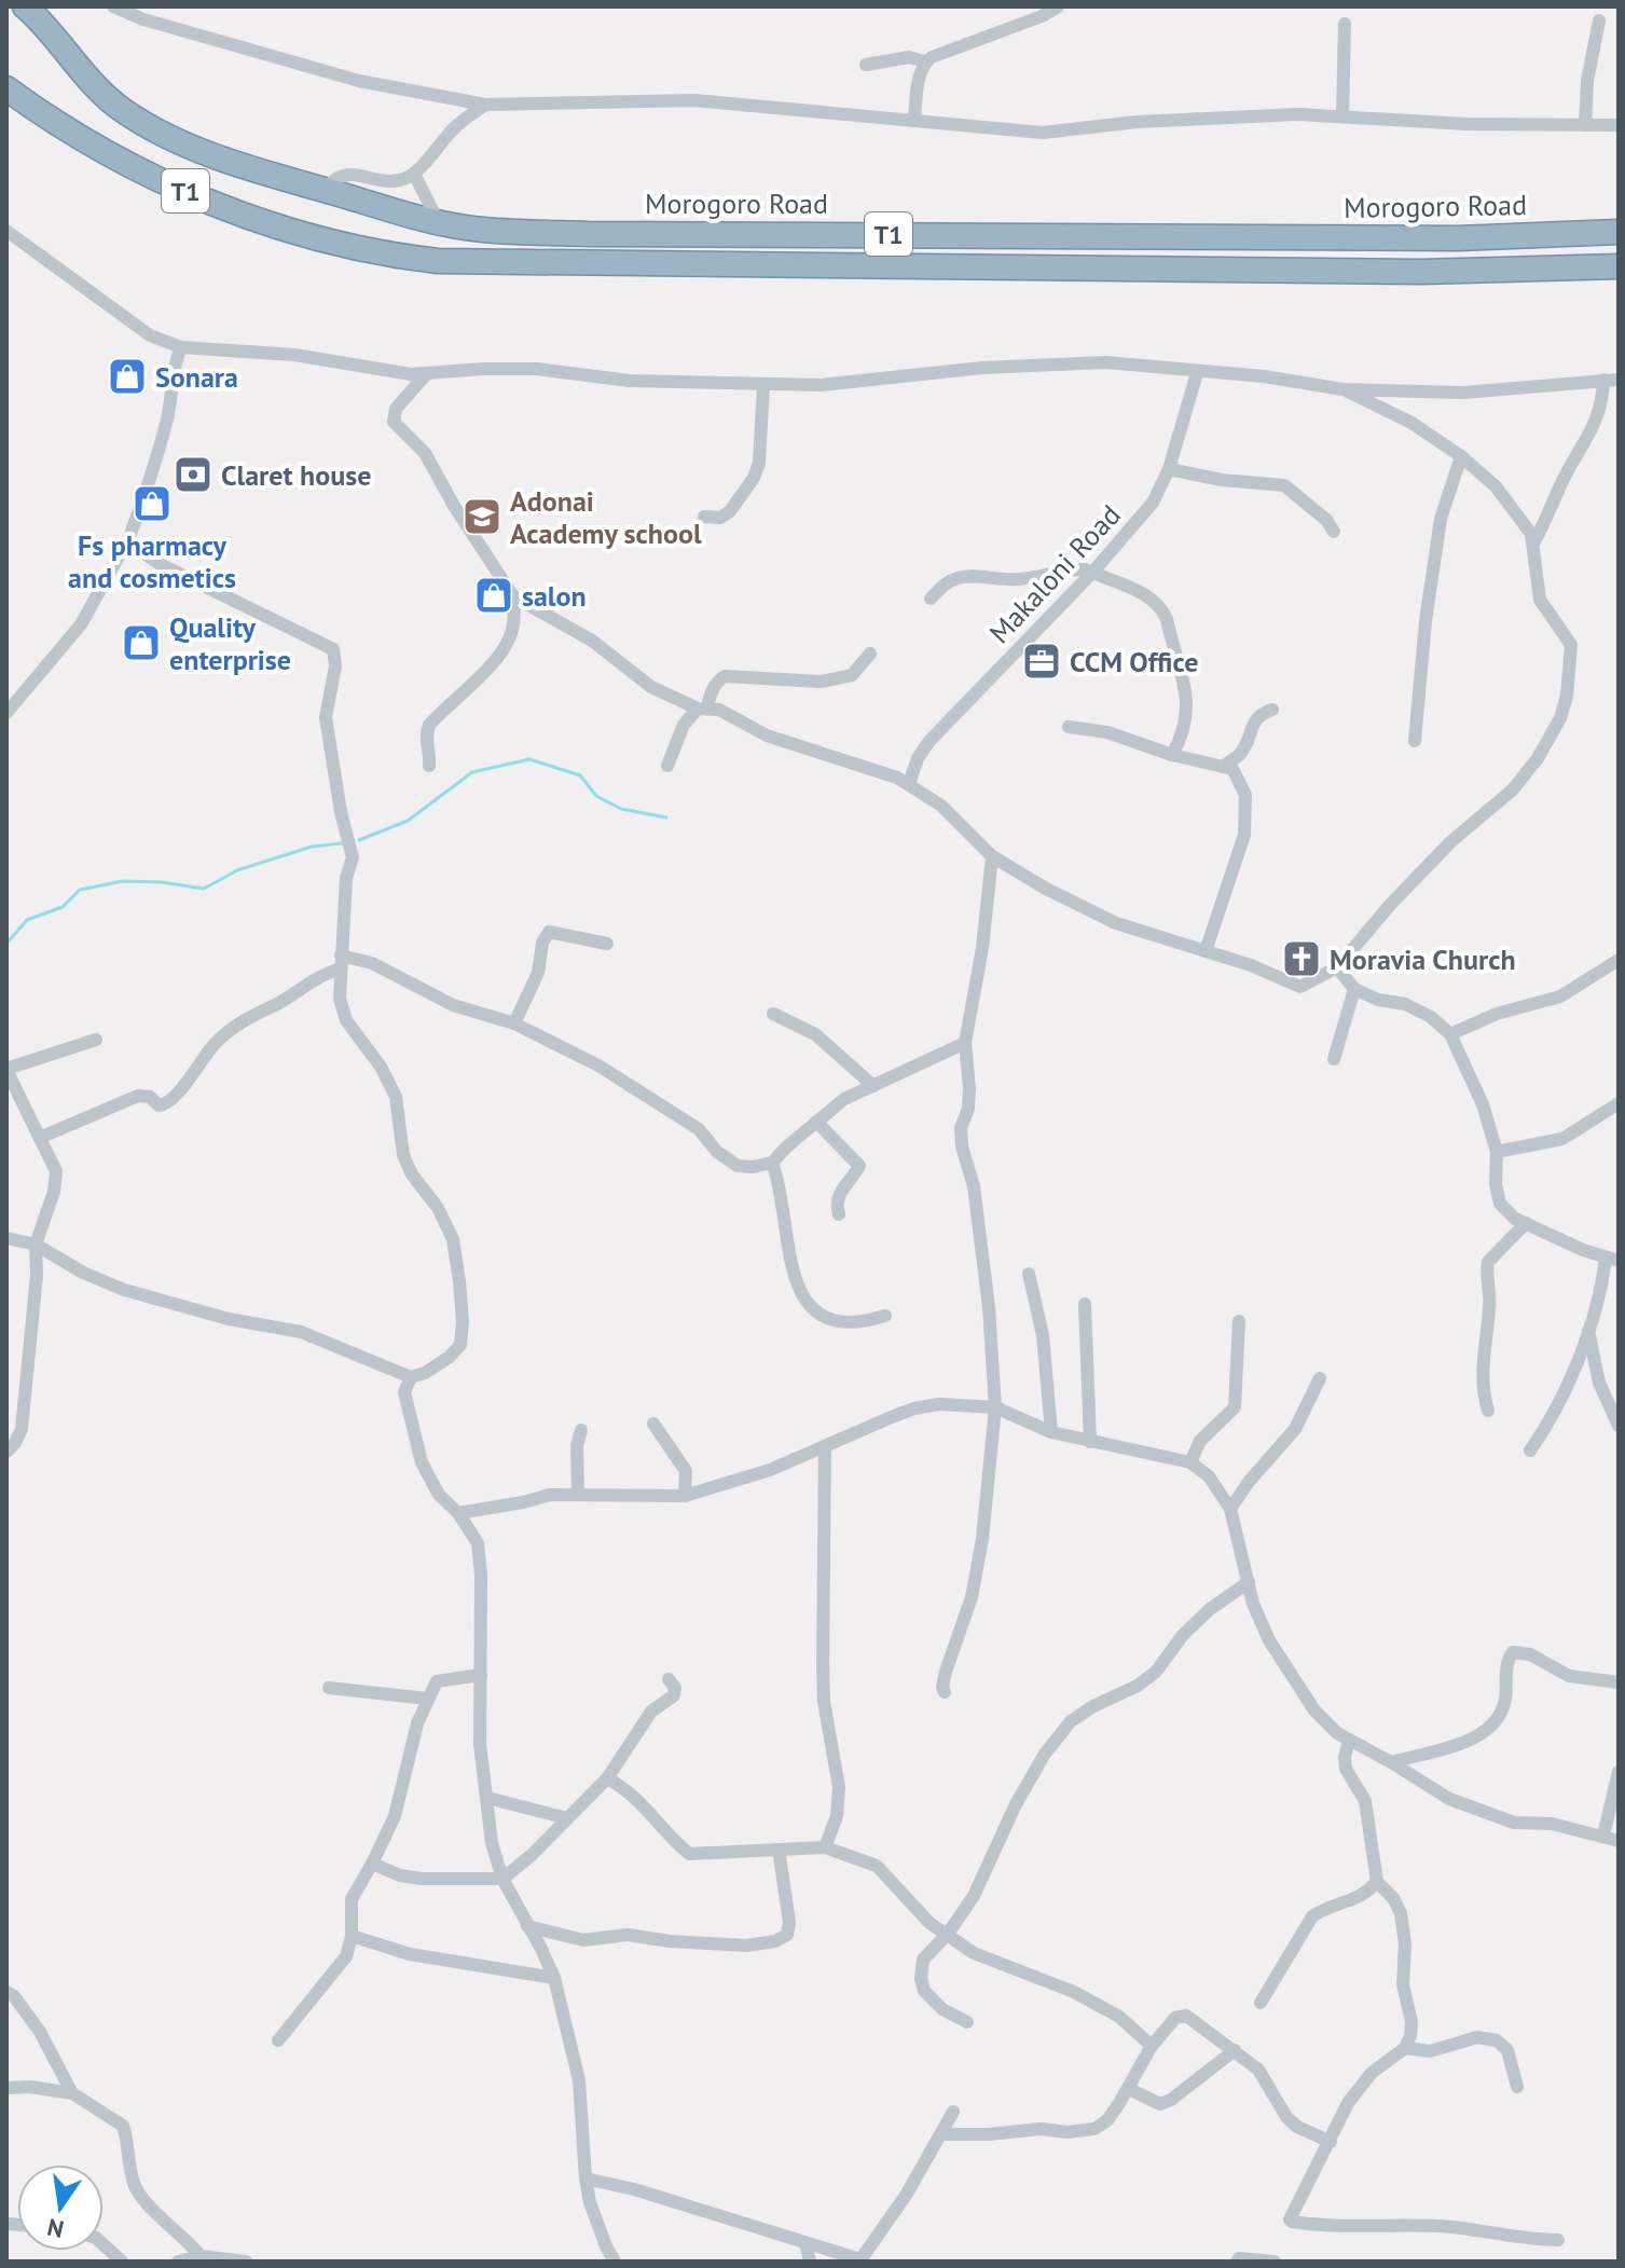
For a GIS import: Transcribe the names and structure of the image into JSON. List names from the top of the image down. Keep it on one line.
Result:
{"streets":{"highway":["T1","Morogoro Road"],"street":["Makaloni Road"]},"places":{"shop":["Sonara","Fs pharmacy and cosmetics","salon","Quality enterprise"],"bank":["Claret house"],"school or university":["Adonai Academy school"],"office":["CCM Office"],"church":["Moravia Church"]},"north":"bottom"}
